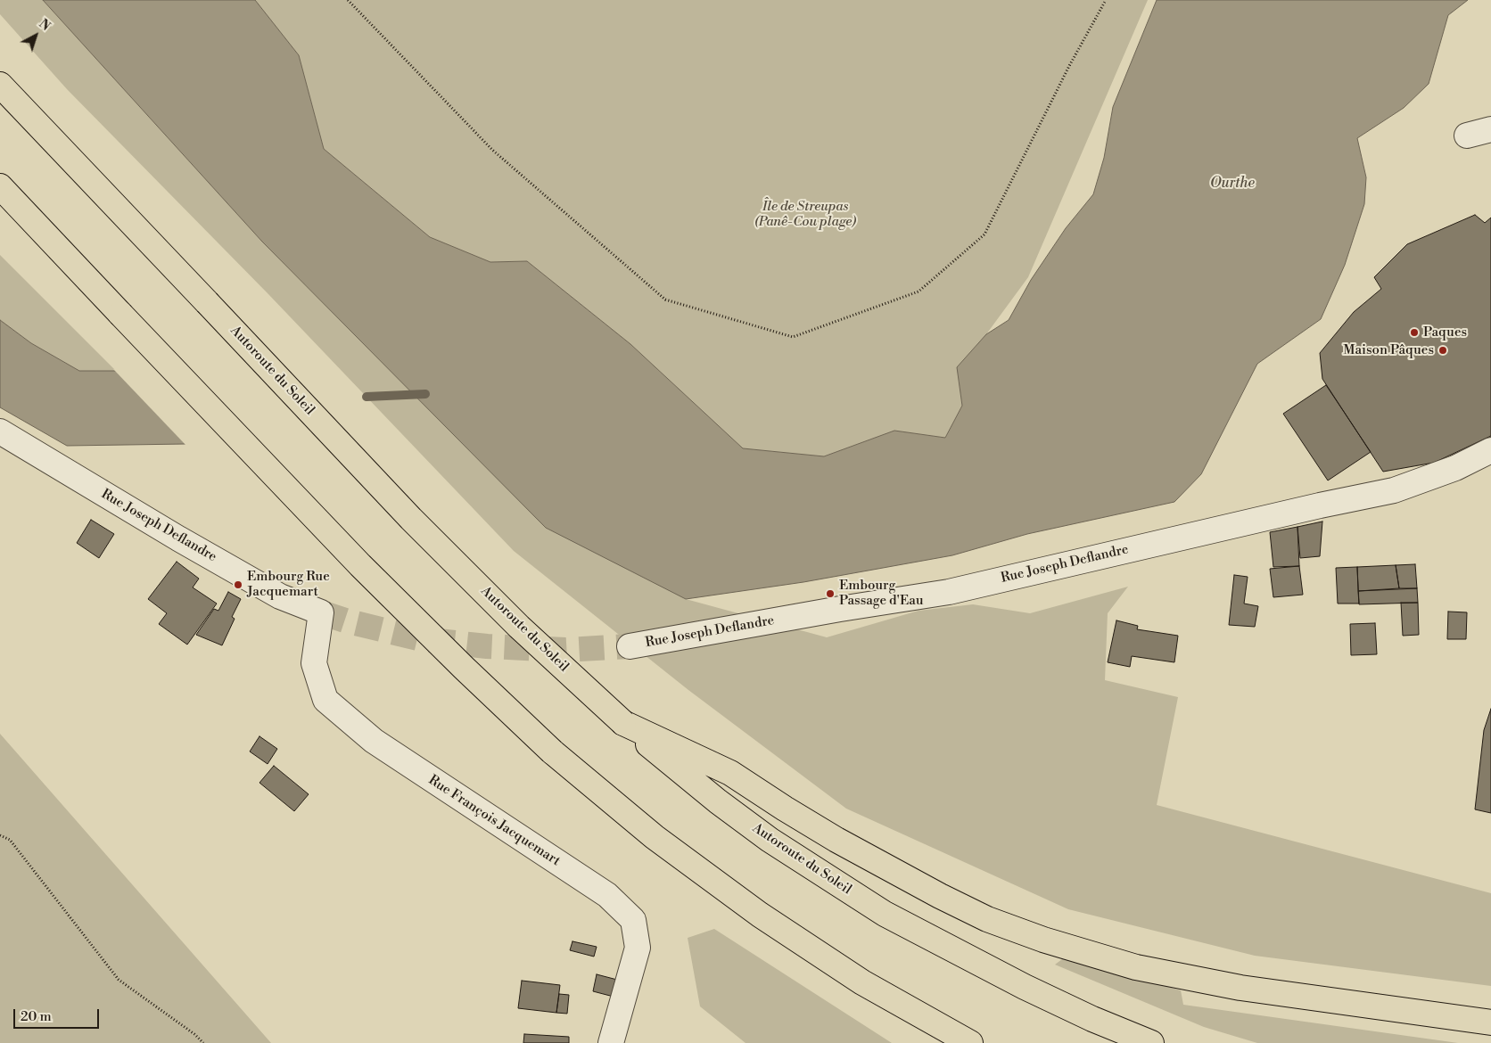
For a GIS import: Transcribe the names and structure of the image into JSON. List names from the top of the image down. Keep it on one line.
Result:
{"streets":{"highway":["Autoroute du Soleil"],"street":["Rue Joseph Deflandre","Rue François Jacquemart"]},"crossings":[["Rue Joseph Deflandre","Rue François Jacquemart"]],"water":["Ourthe"],"parks":["Île de Streupas (Panê-Cou plage)"],"places":["Paques","Maison Pâques","Embourg Rue Jacquemart","Embourg Passage d'Eau"],"scale_bar":"20 m","north":"top right"}
